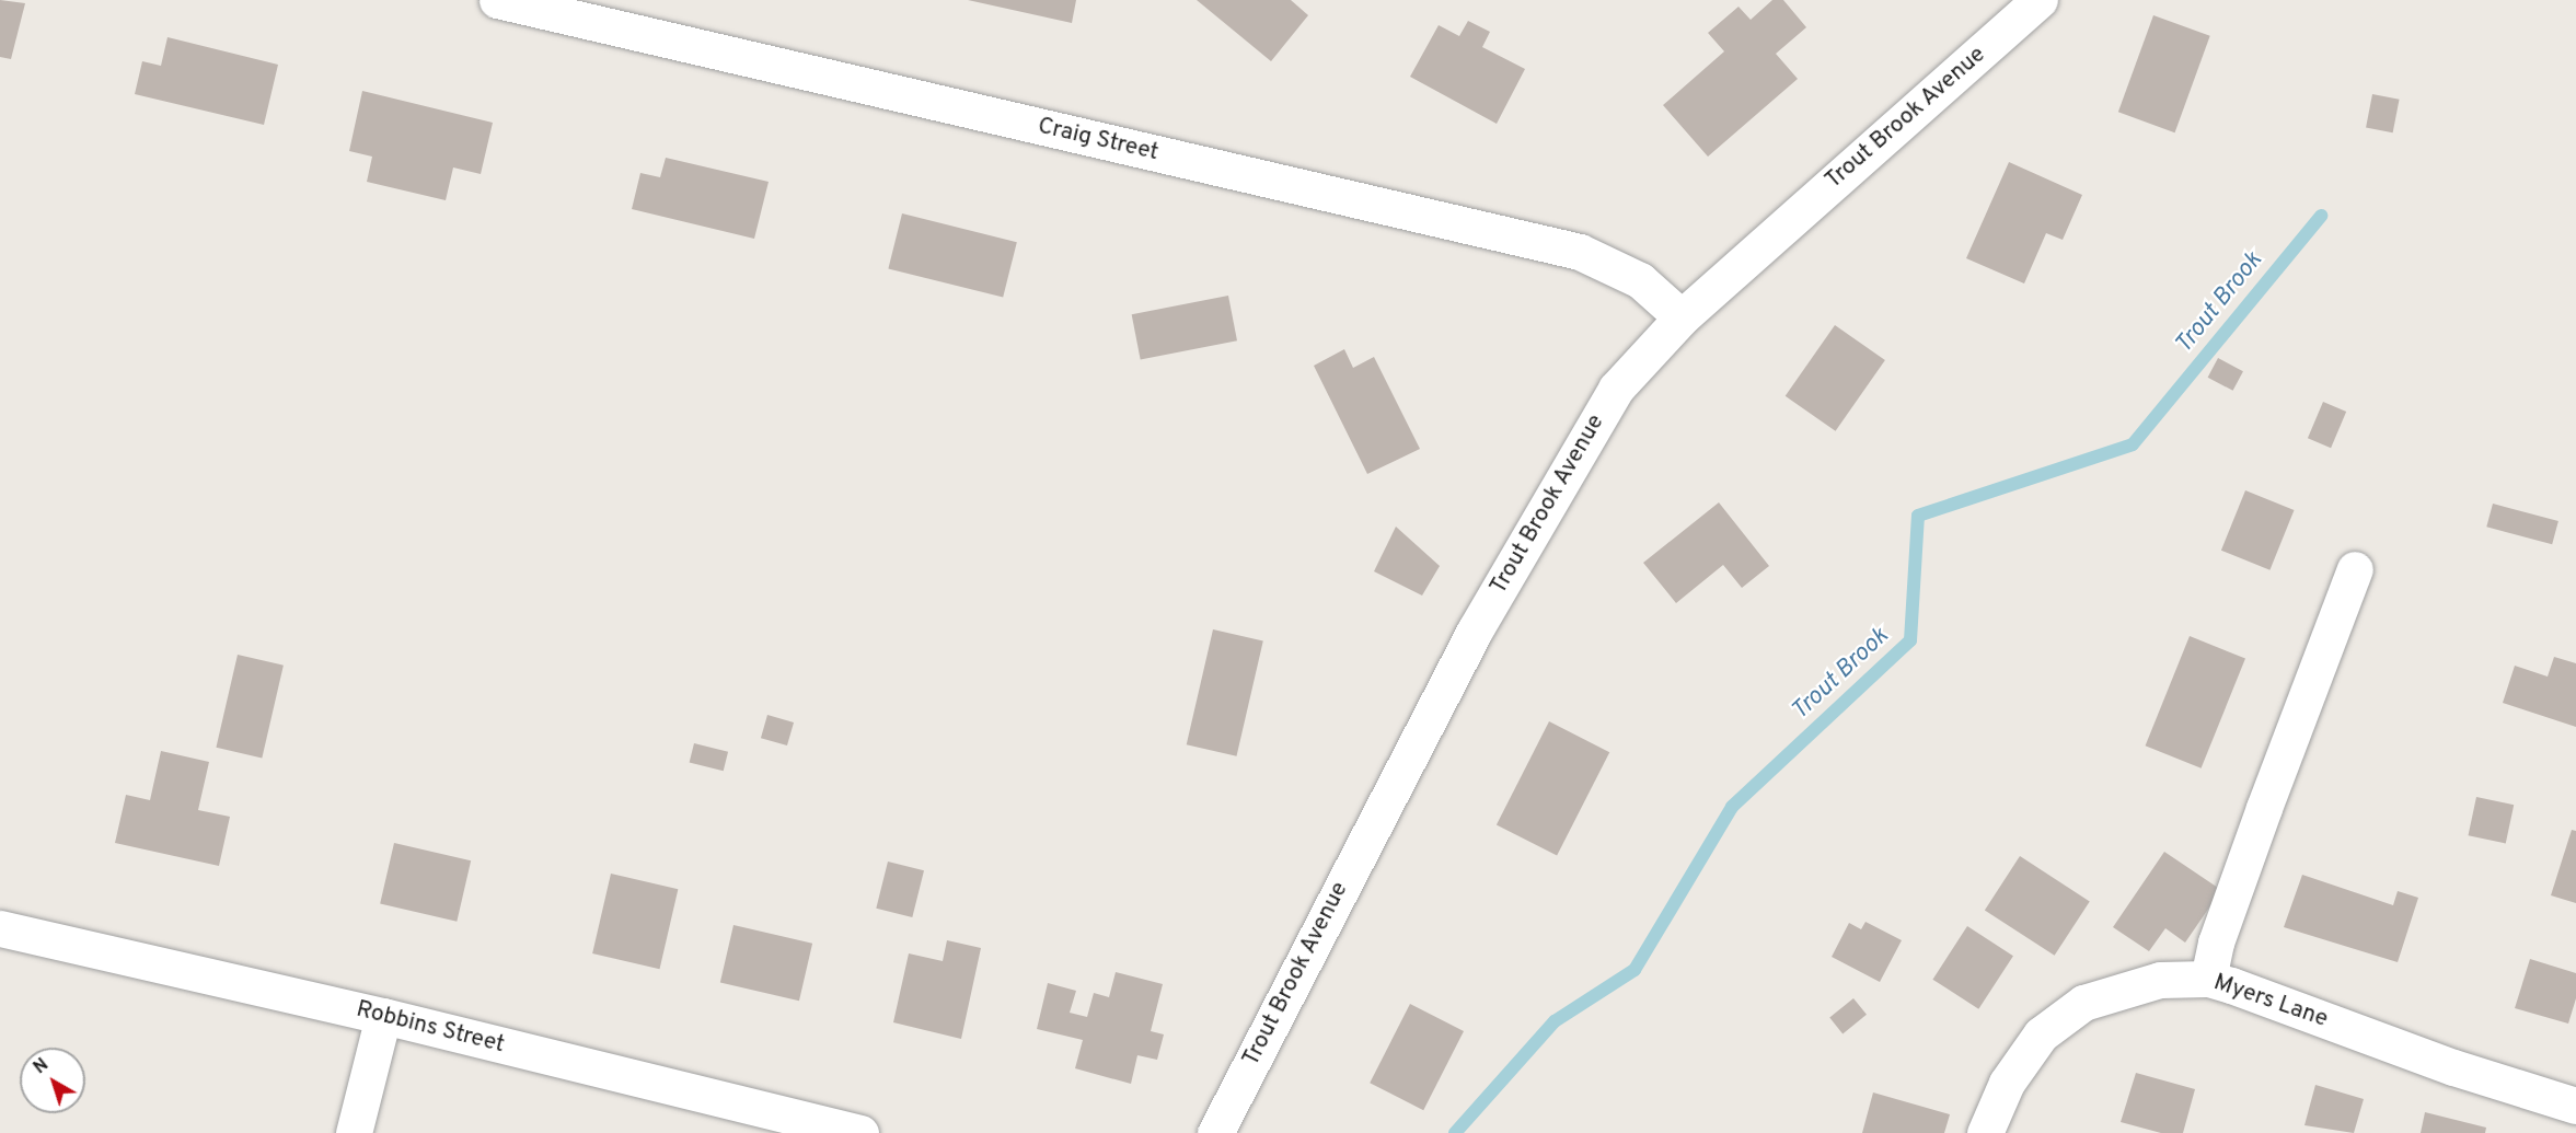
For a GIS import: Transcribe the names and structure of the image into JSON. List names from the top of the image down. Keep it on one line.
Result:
{"streets":{"street":["Trout Brook Avenue","Craig Street","Myers Lane","Robbins Street"]},"crossings":[["Trout Brook Avenue","Craig Street"]],"water":["Trout Brook"],"north":"top left"}
